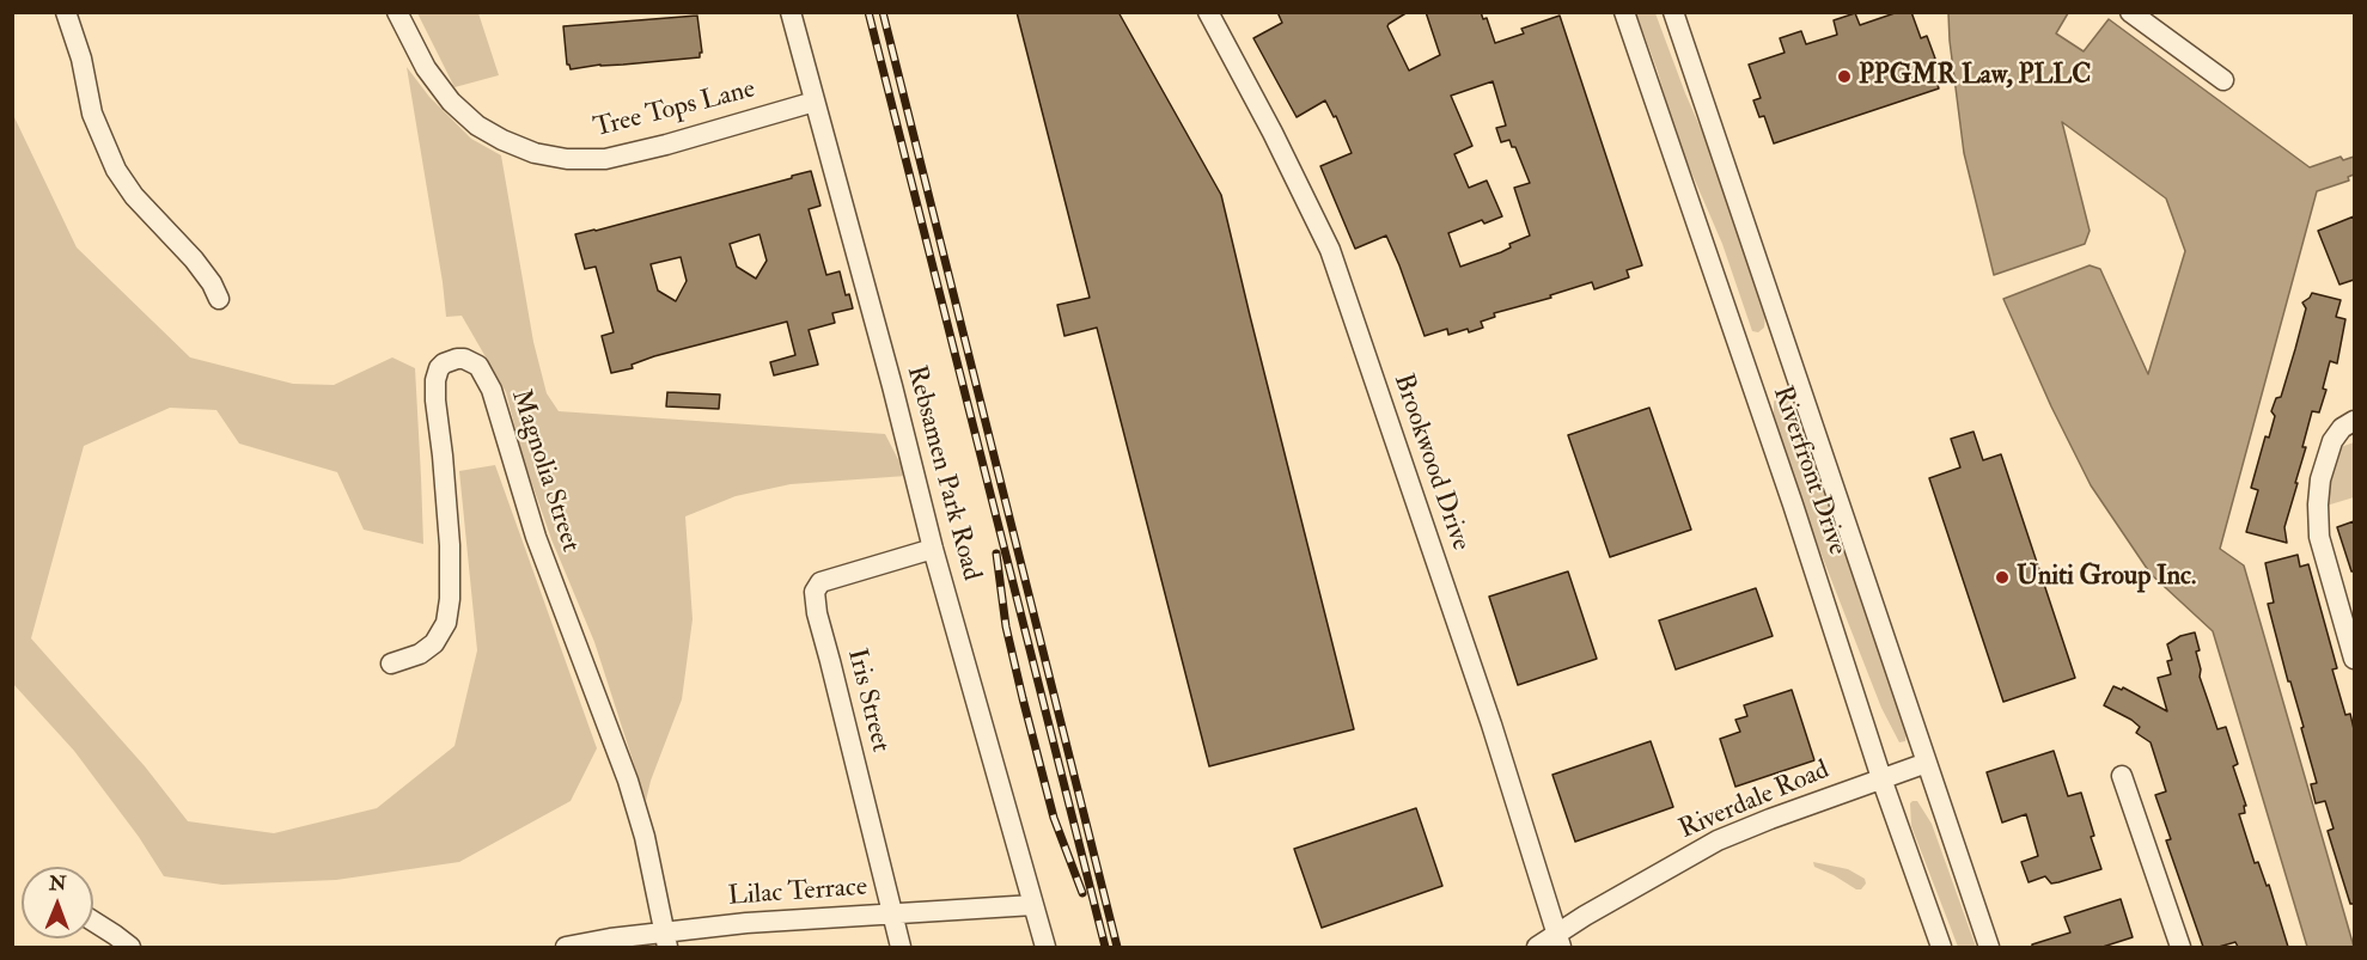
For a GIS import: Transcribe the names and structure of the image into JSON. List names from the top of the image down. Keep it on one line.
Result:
{"streets":{"street":["Tree Tops Lane","Brookwood Drive","Magnolia Street","Riverfront Drive","Rebsamen Park Road","Iris Street","Riverdale Road","Lilac Terrace"]},"crossings":[["Tree Tops Lane","Rebsamen Park Road"],["Brookwood Drive","Riverdale Road"],["Magnolia Street","Lilac Terrace"],["Riverfront Drive","Riverdale Road"],["Rebsamen Park Road","Iris Street"],["Rebsamen Park Road","Lilac Terrace"],["Iris Street","Lilac Terrace"]],"places":["PPGMR Law, PLLC","Uniti Group Inc."],"north":"top"}
